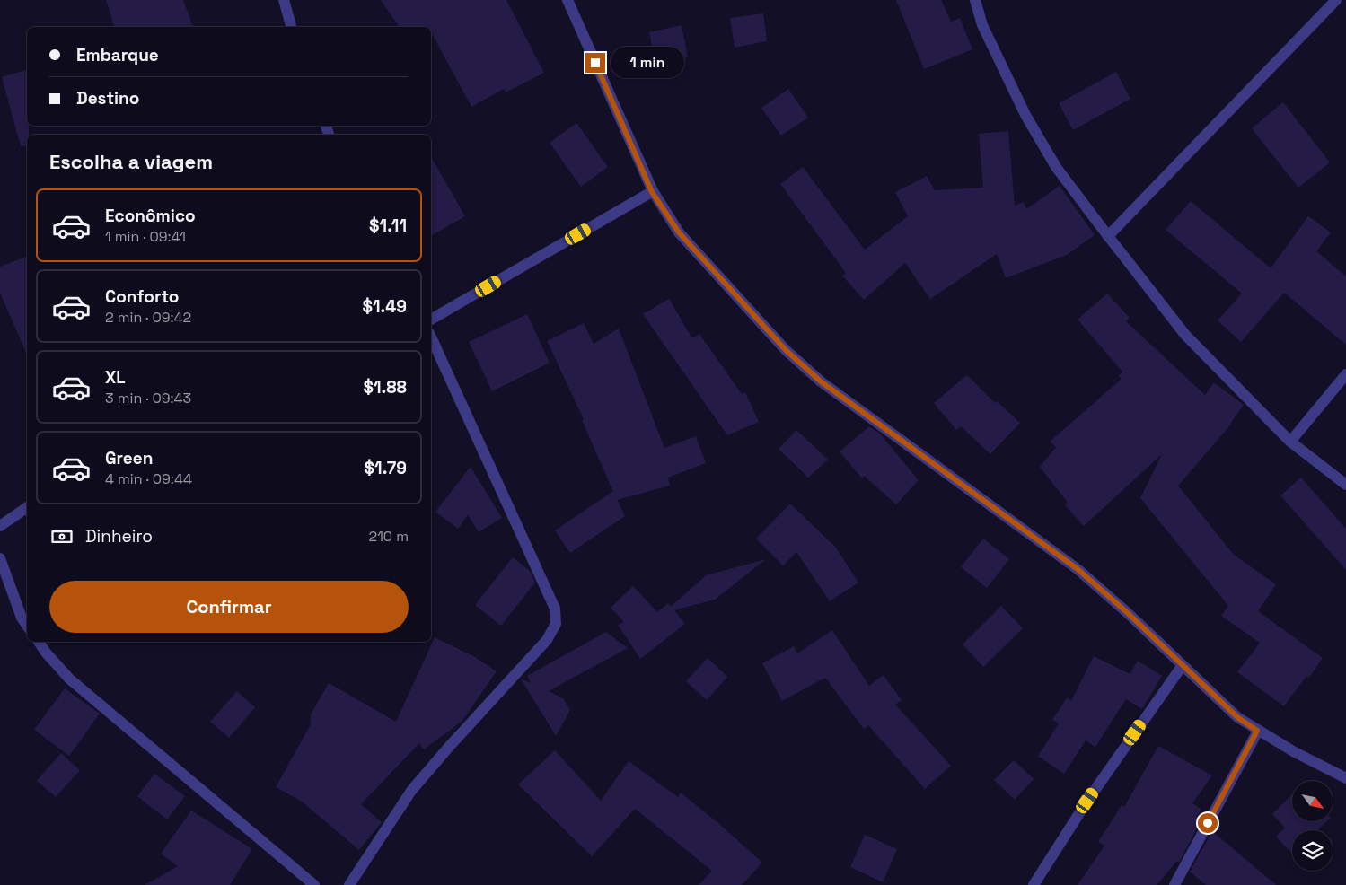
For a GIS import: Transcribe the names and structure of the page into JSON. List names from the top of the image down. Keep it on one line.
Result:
{"north":"bottom right","page":{"banner":["Embarque","Destino"],"bubble":"1 min","heading":"Escolha a viagem","list":[{"name":"Econômico","note":"1 min · 09:41","value":"$1.11"},{"name":"Conforto","note":"2 min · 09:42","value":"$1.49"},{"name":"XL","note":"3 min · 09:43","value":"$1.88"},{"name":"Green","note":"4 min · 09:44","value":"$1.79"}],"pay":["Dinheiro","210 m"],"buttons":"Confirmar"}}
